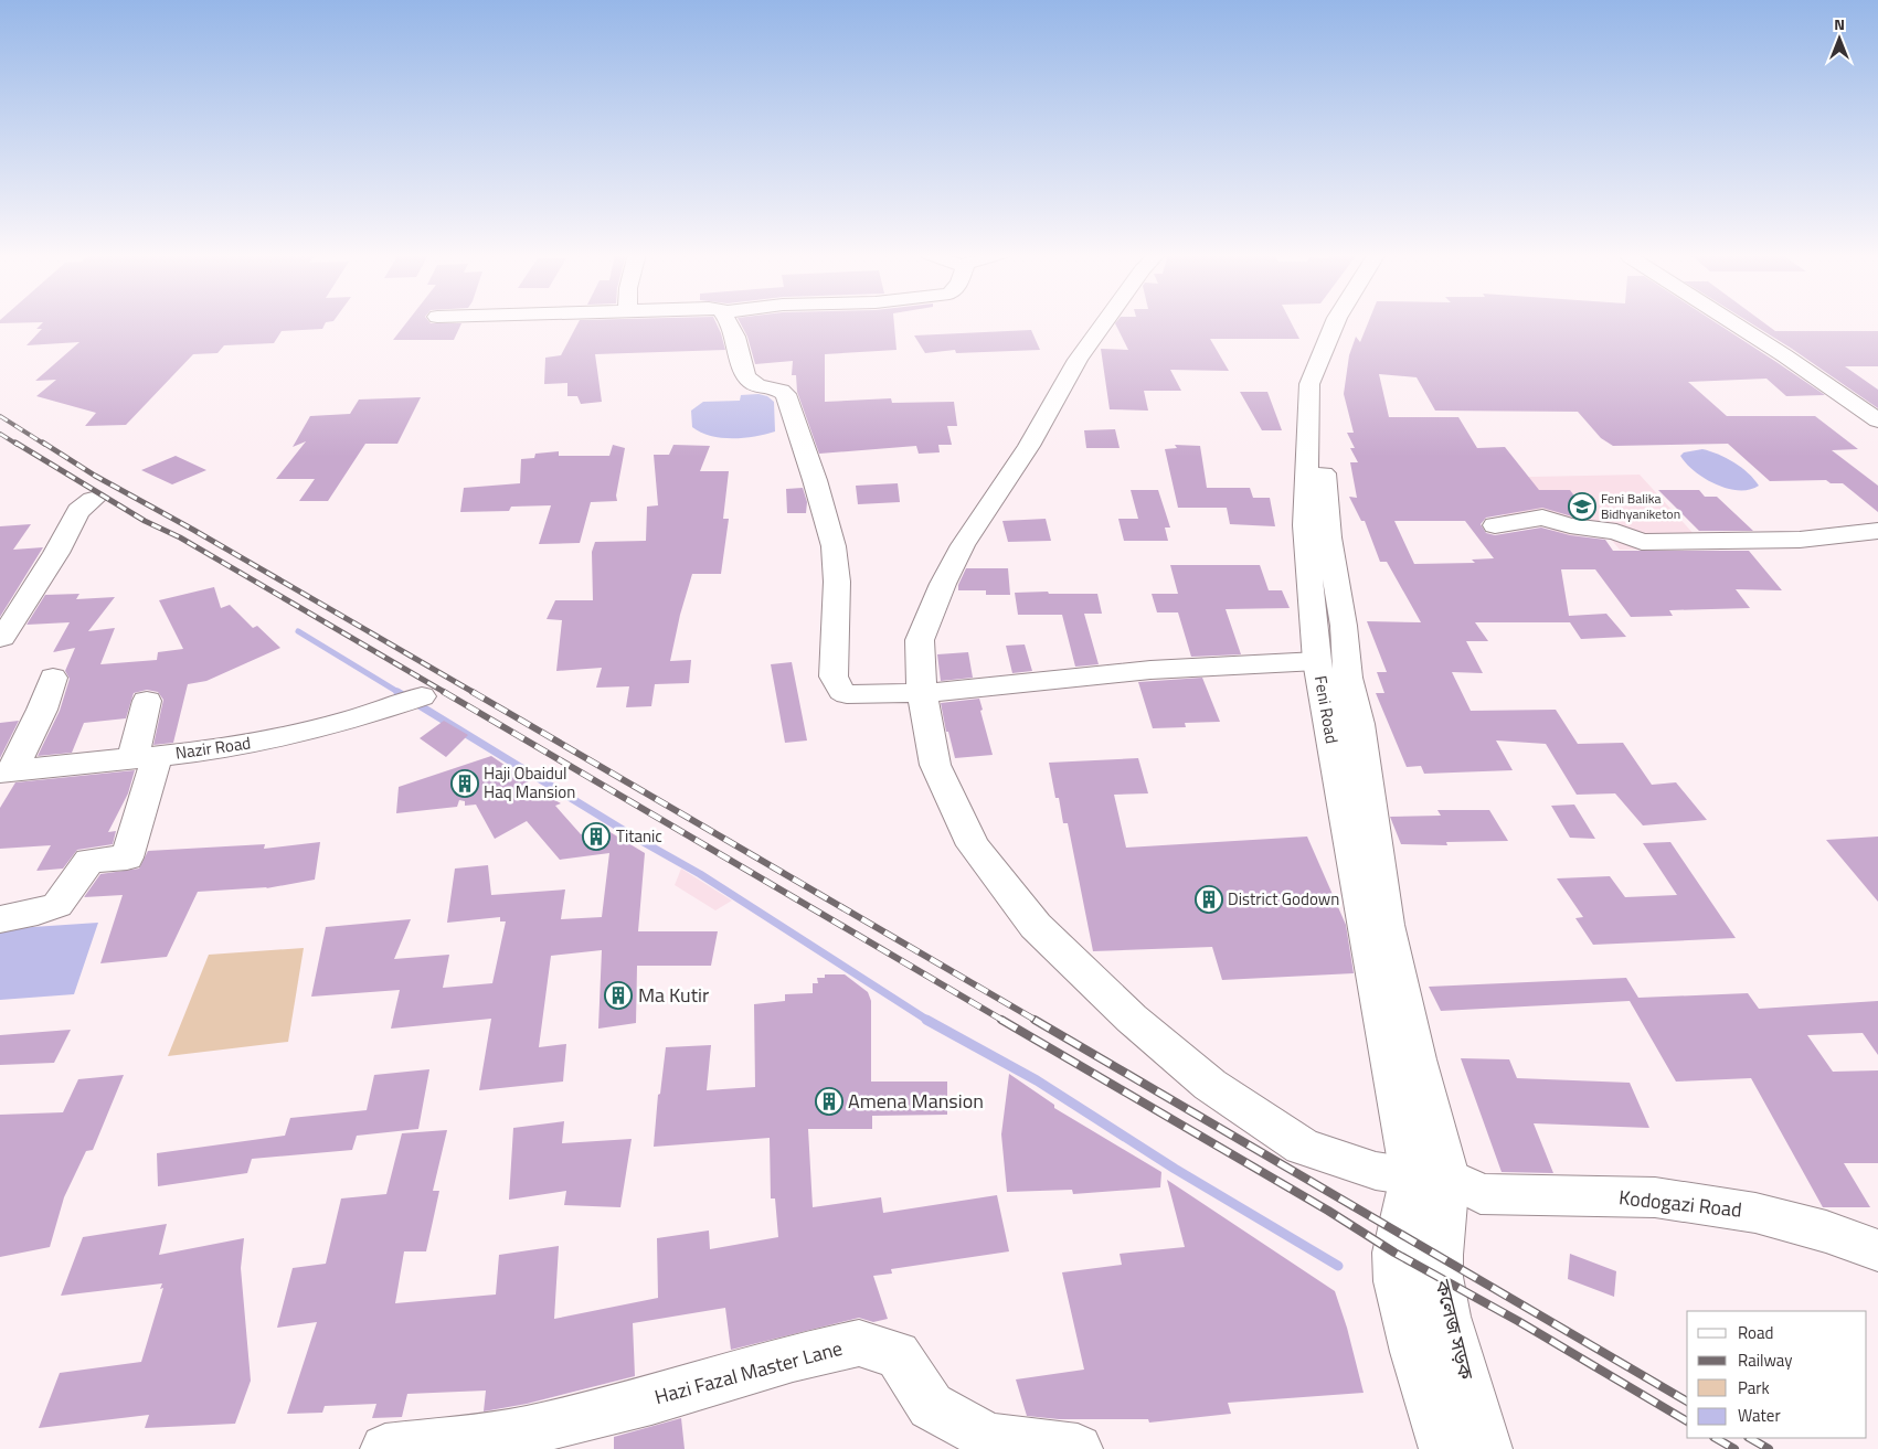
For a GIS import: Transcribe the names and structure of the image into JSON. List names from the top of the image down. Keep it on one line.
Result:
{"streets":{"street":["Feni Road","Nazir Road","Kodogazi Road","কলেজ সড়ক","Hazi Fazal Master Lane"]},"crossings":[["Feni Road","Kodogazi Road"],["Feni Road","কলেজ সড়ক"],["Kodogazi Road","কলেজ সড়ক"]],"places":{"school or university":["Feni Balika Bidhyaniketon"],"building":["Haji Obaidul Haq Mansion","Titanic","District Godown","Ma Kutir","Amena Mansion"]},"legend":["Road","Railway","Park","Water"],"north":"top"}
